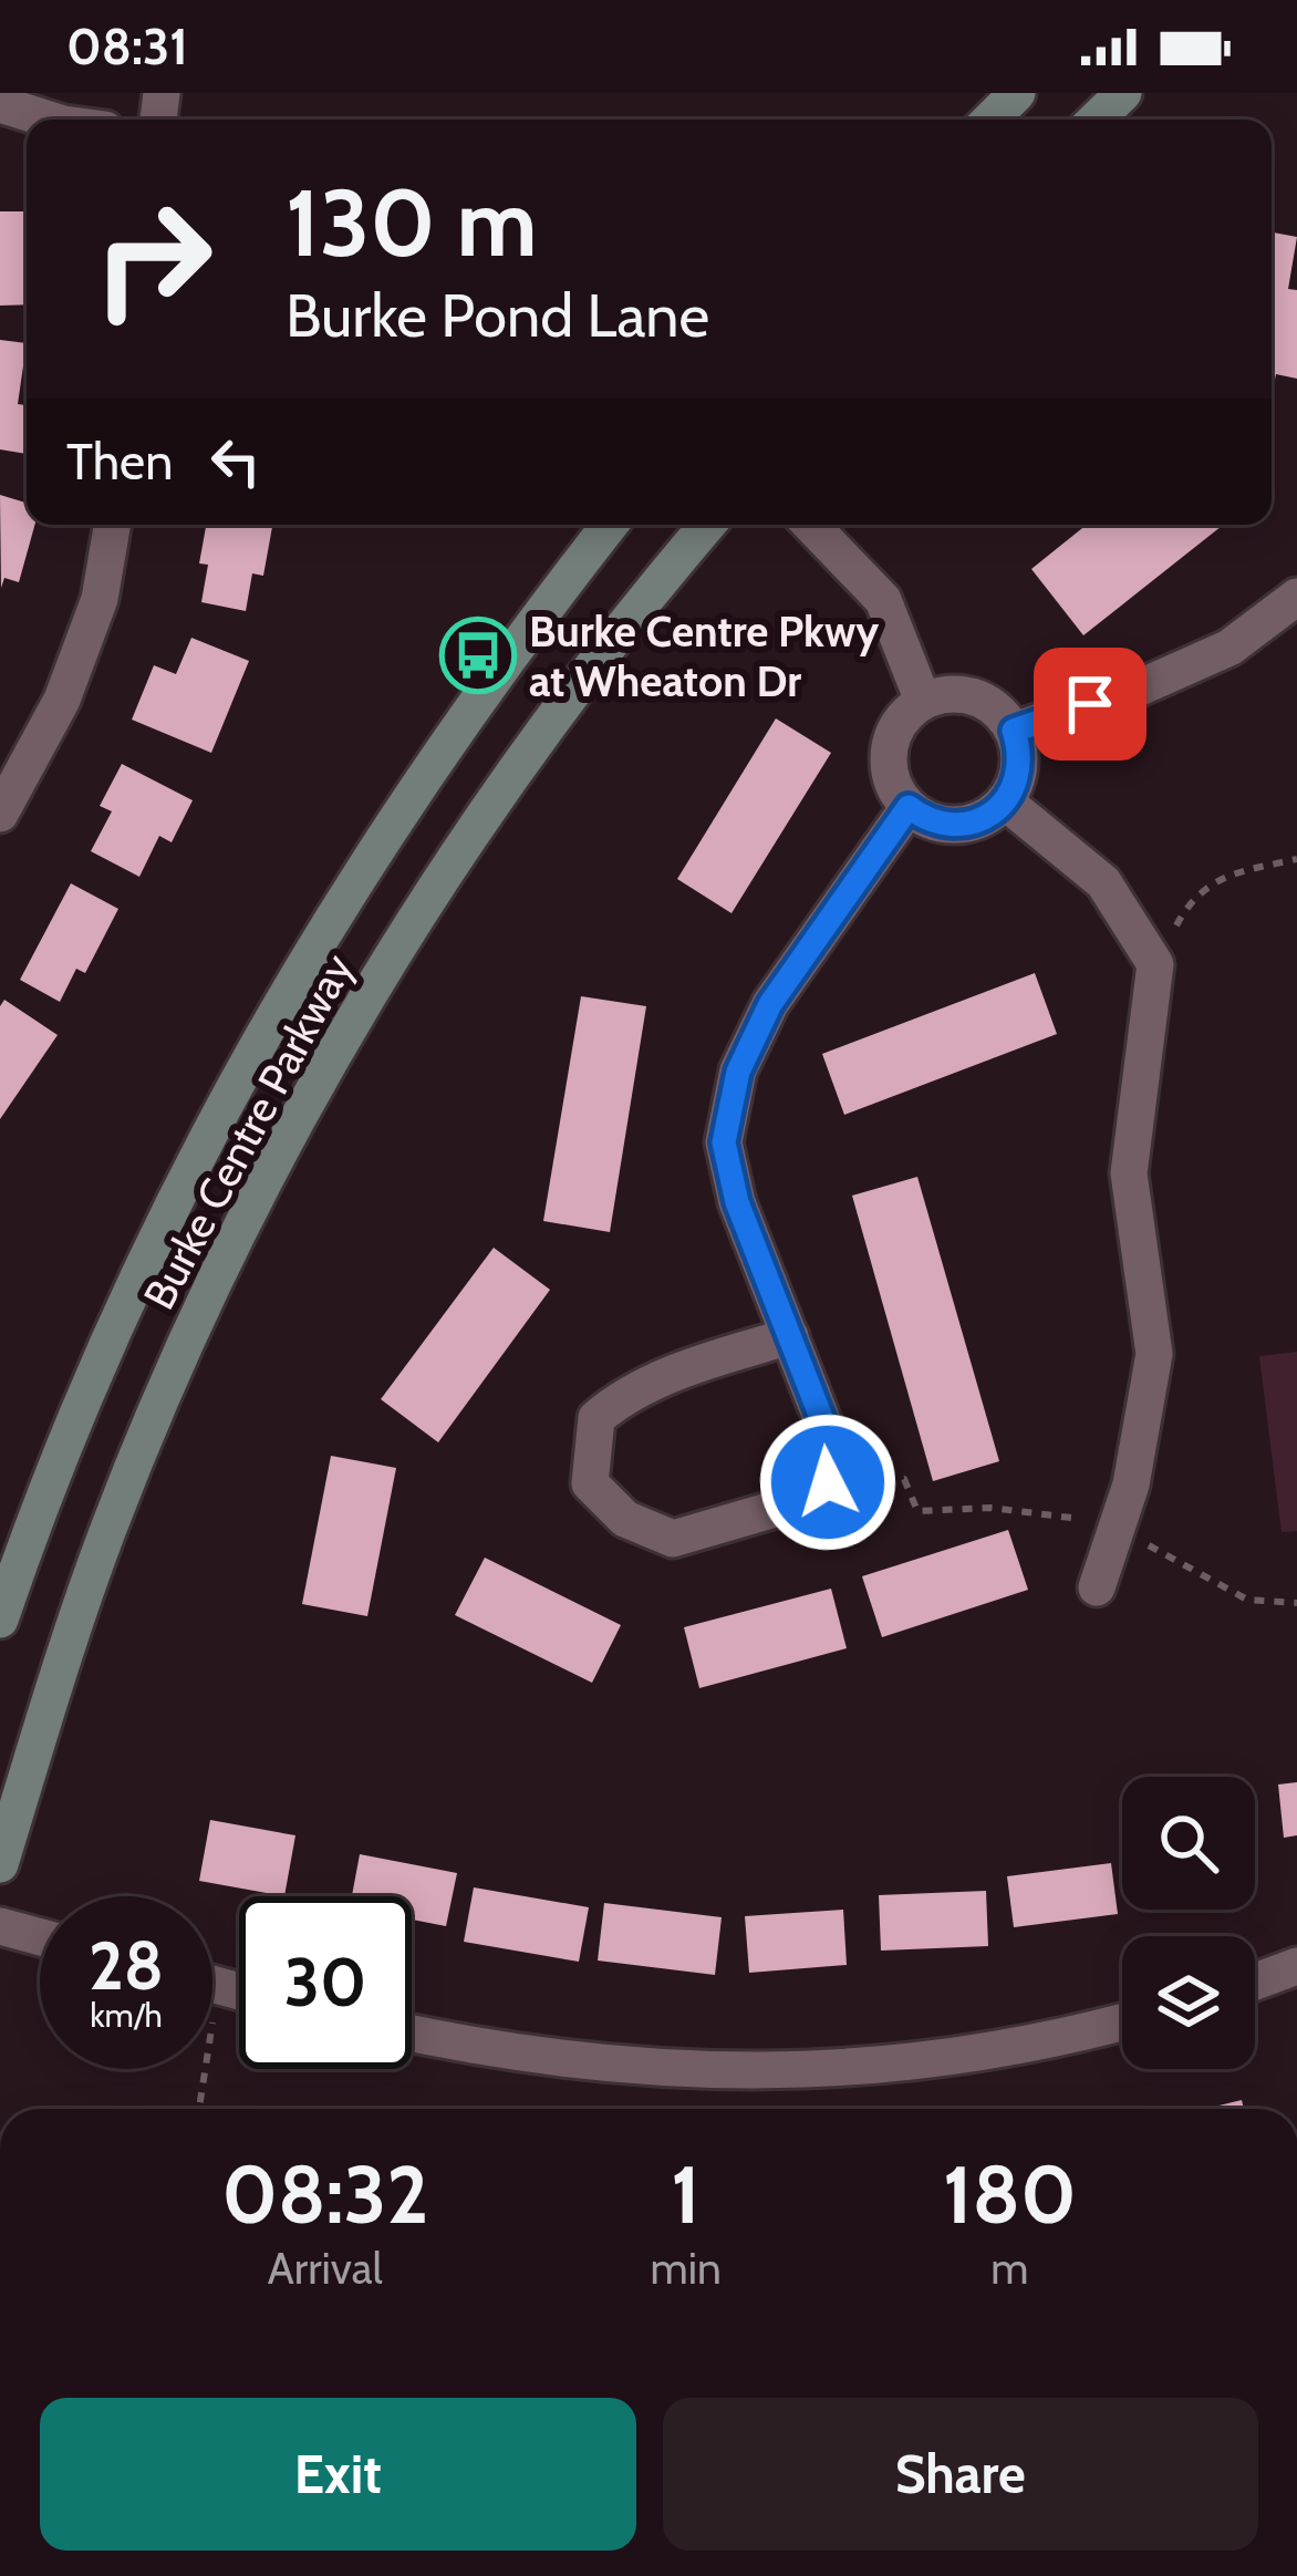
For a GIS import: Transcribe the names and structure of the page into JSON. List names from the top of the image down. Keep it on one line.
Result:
{"streets":{"main road":["Burke Centre Parkway"]},"places":{"bus stop":["Burke Centre Pkwy at Wheaton Dr"]},"page":{"status":"08:31","turn":["130 m","Burke Pond Lane"],"then":"Then","speed":"28 km/h","limit":"30","eta":["08:32","Arrival","1","min","180","m"],"buttons":["Exit","Share"]}}
